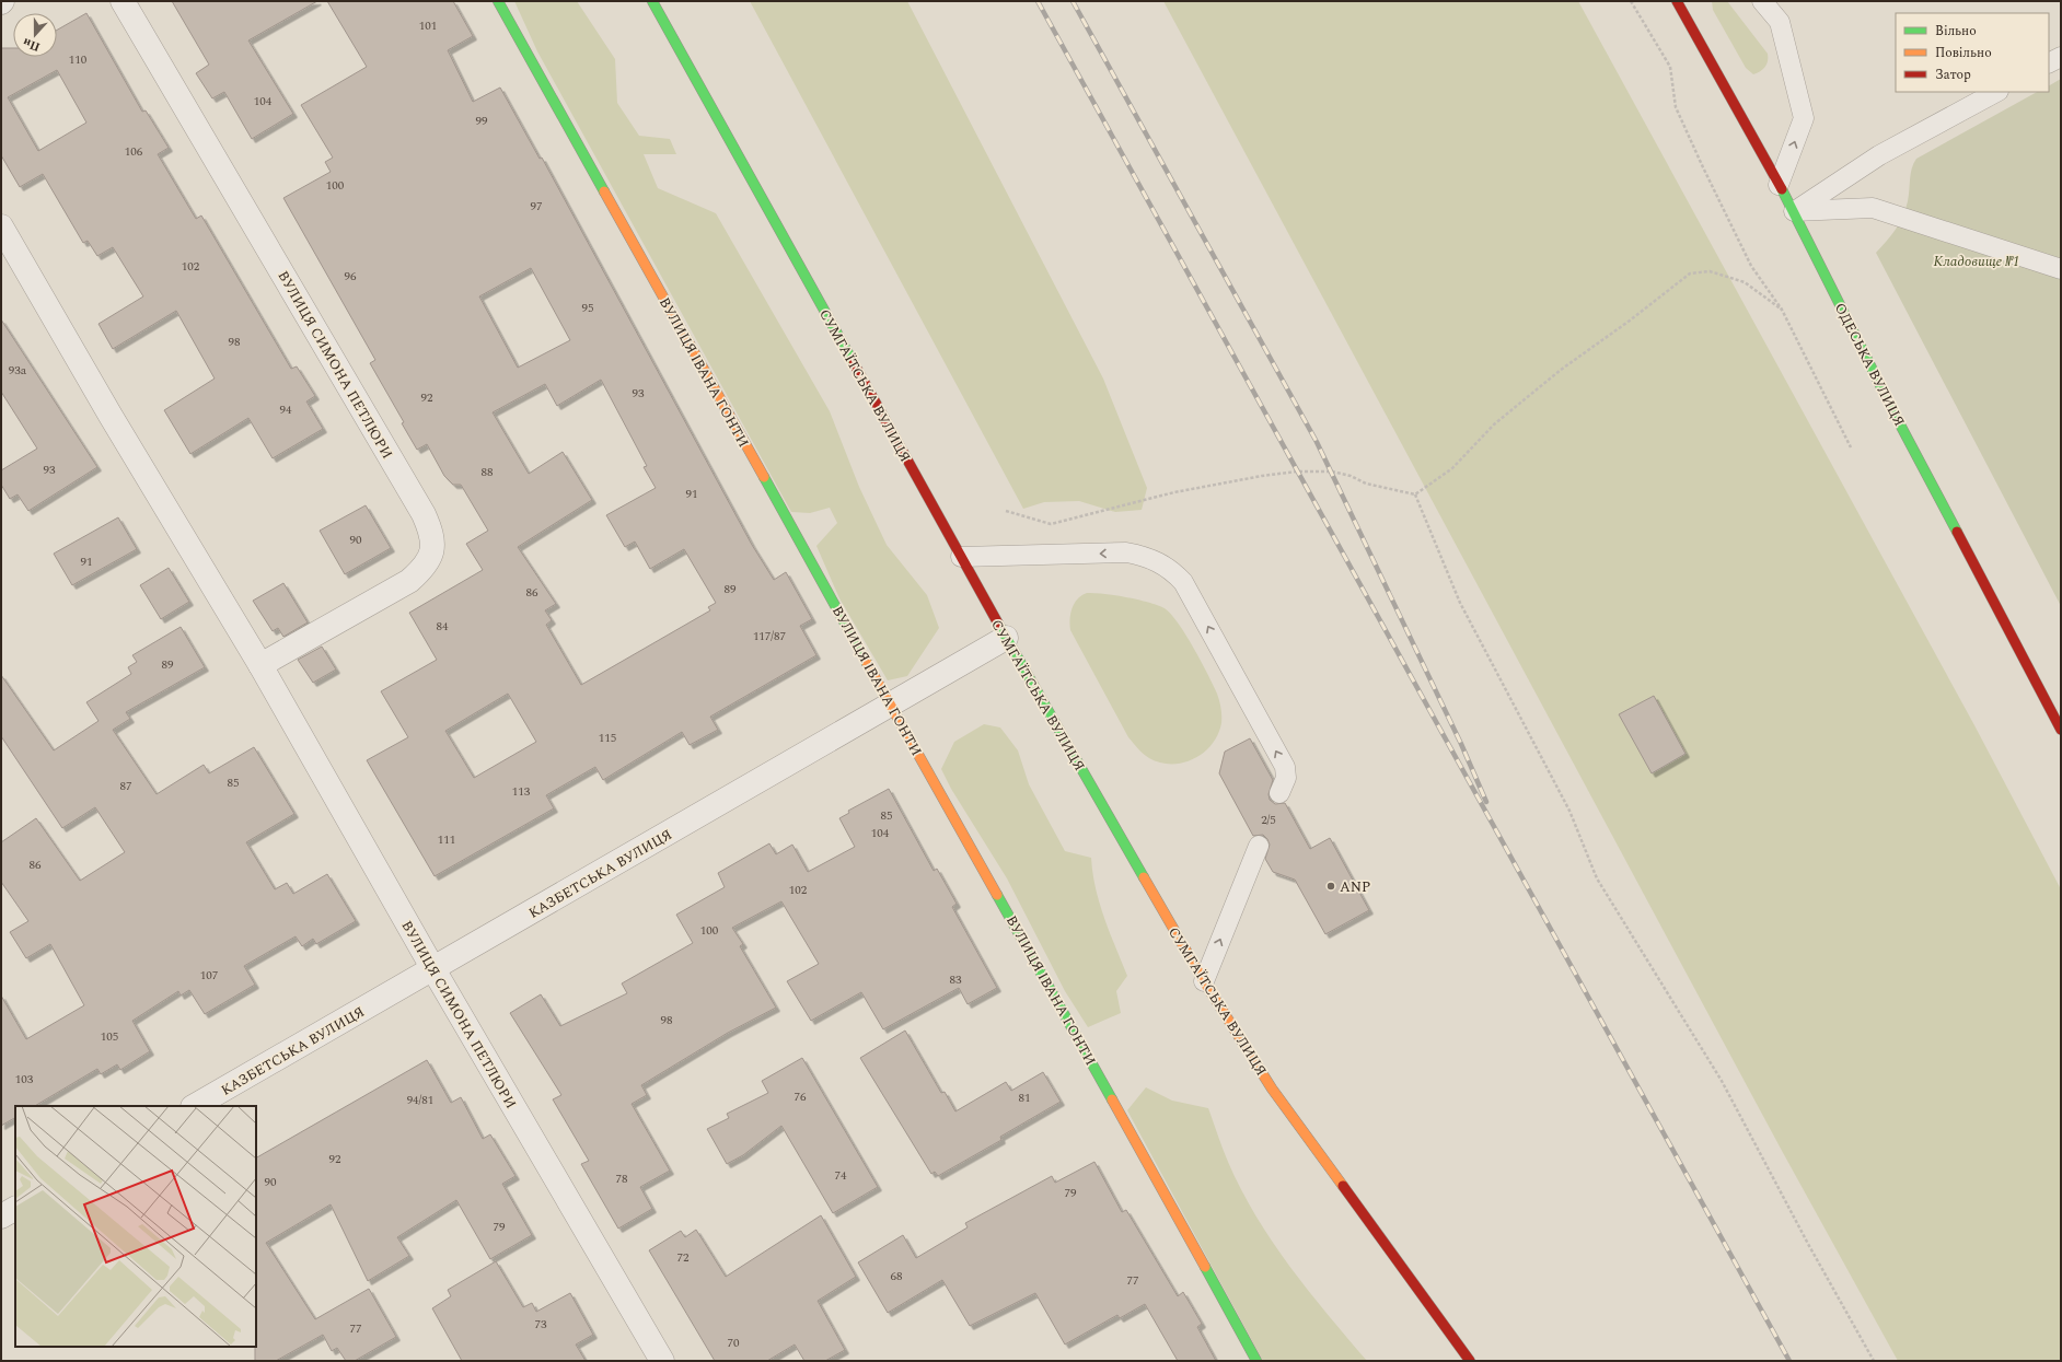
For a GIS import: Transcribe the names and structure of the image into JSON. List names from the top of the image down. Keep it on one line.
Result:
{"streets":{"main road":["ОДЕСЬКА ВУЛИЦЯ","ВУЛИЦЯ ІВАНА ГОНТИ","СУМГАЇТСЬКА ВУЛИЦЯ"],"street":["ВУЛИЦЯ СИМОНА ПЕТЛЮРИ","КАЗБЕТСЬКА ВУЛИЦЯ"]},"crossings":[["ВУЛИЦЯ СИМОНА ПЕТЛЮРИ","КАЗБЕТСЬКА ВУЛИЦЯ"],["ВУЛИЦЯ ІВАНА ГОНТИ","КАЗБЕТСЬКА ВУЛИЦЯ"],["СУМГАЇТСЬКА ВУЛИЦЯ","КАЗБЕТСЬКА ВУЛИЦЯ"]],"parks":["Кладовище №1"],"places":["ANP"],"house_numbers":["101","110","104","99","106","100","97","102","96","95","98","93а","93","92","94","93","88","91","90","91","89","86","84","117/87","89","115","85","87","113","85","2/5","104","111","86","102","100","107","83","98","105","103","76","81","94/81","92","74","78","90","79","79","72","68","77","73","77","70"],"legend":["Вільно","Повільно","Затор"],"north":"bottom"}
